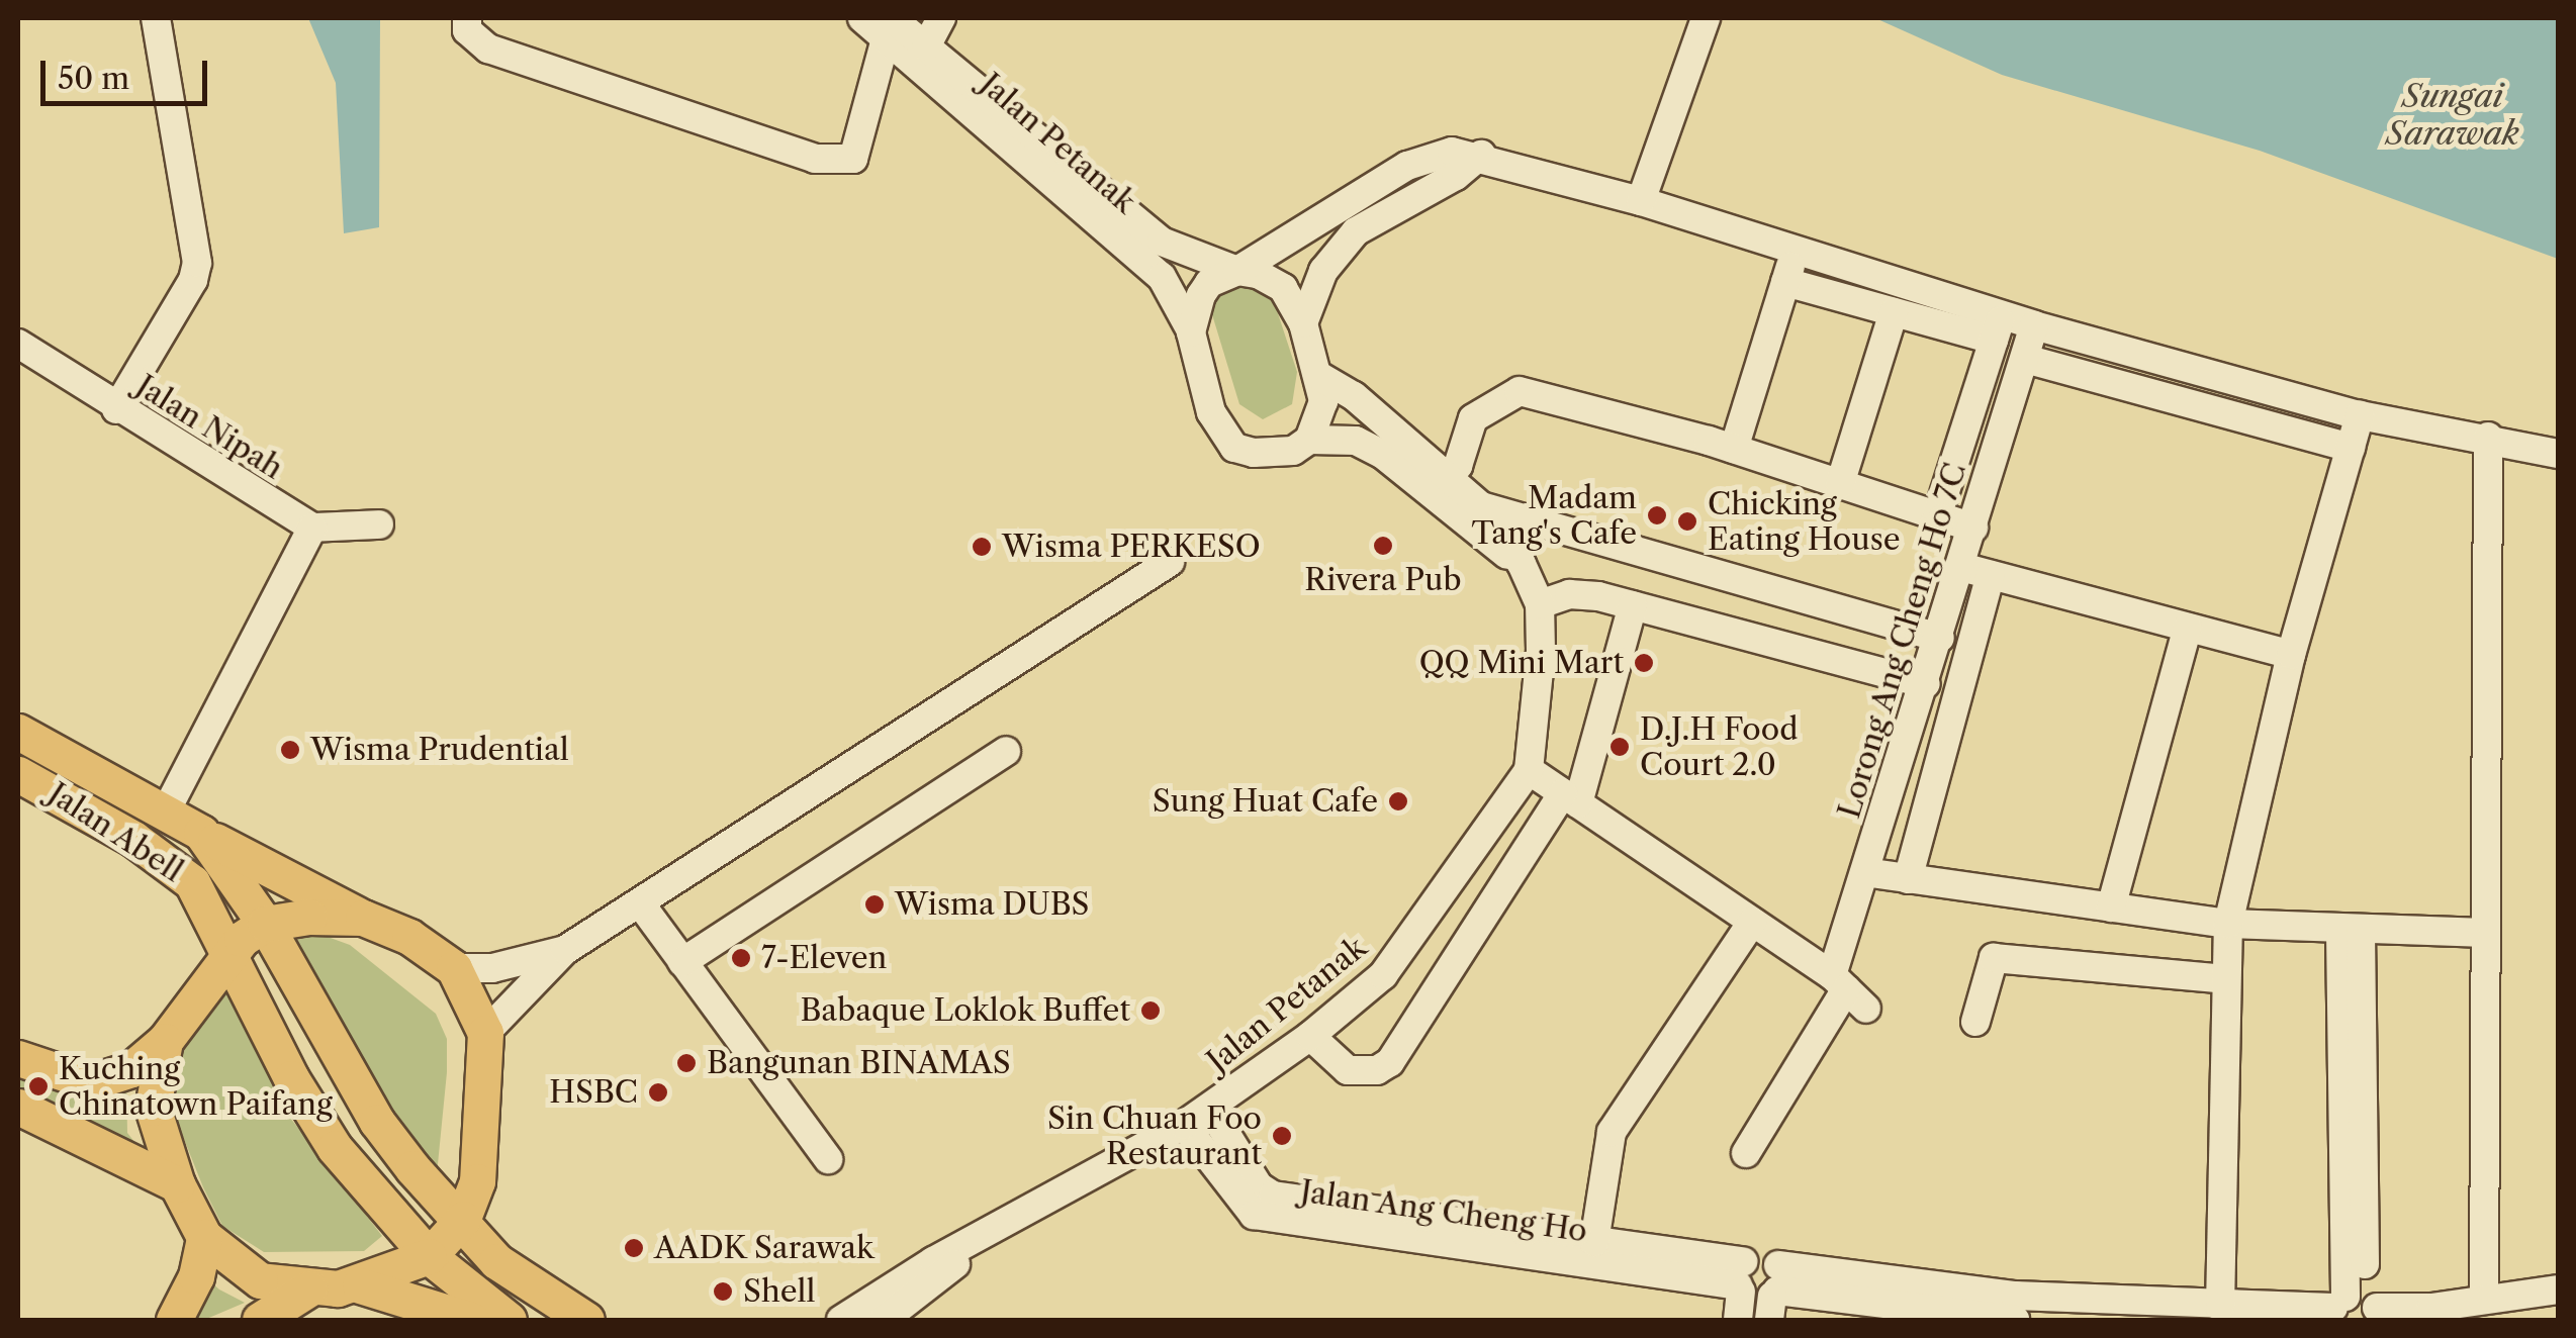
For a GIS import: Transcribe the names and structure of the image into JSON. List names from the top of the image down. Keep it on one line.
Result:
{"streets":{"main road":["Jalan Abell"],"street":["Jalan Petanak","Jalan Nipah","Lorong Ang Cheng Ho 7C","Jalan Ang Cheng Ho"]},"crossings":[["Jalan Petanak","Jalan Ang Cheng Ho"]],"water":["Sungai Sarawak"],"places":["Madam Tang's Cafe","Chicking Eating House","Rivera Pub","Wisma PERKESO","QQ Mini Mart","D.J.H Food Court 2.0","Wisma Prudential","Sung Huat Cafe","Wisma DUBS","7-Eleven","Babaque Loklok Buffet","Bangunan BINAMAS","Kuching Chinatown Paifang","HSBC","Sin Chuan Foo Restaurant","AADK Sarawak","Shell"],"scale_bar":"50 m"}
